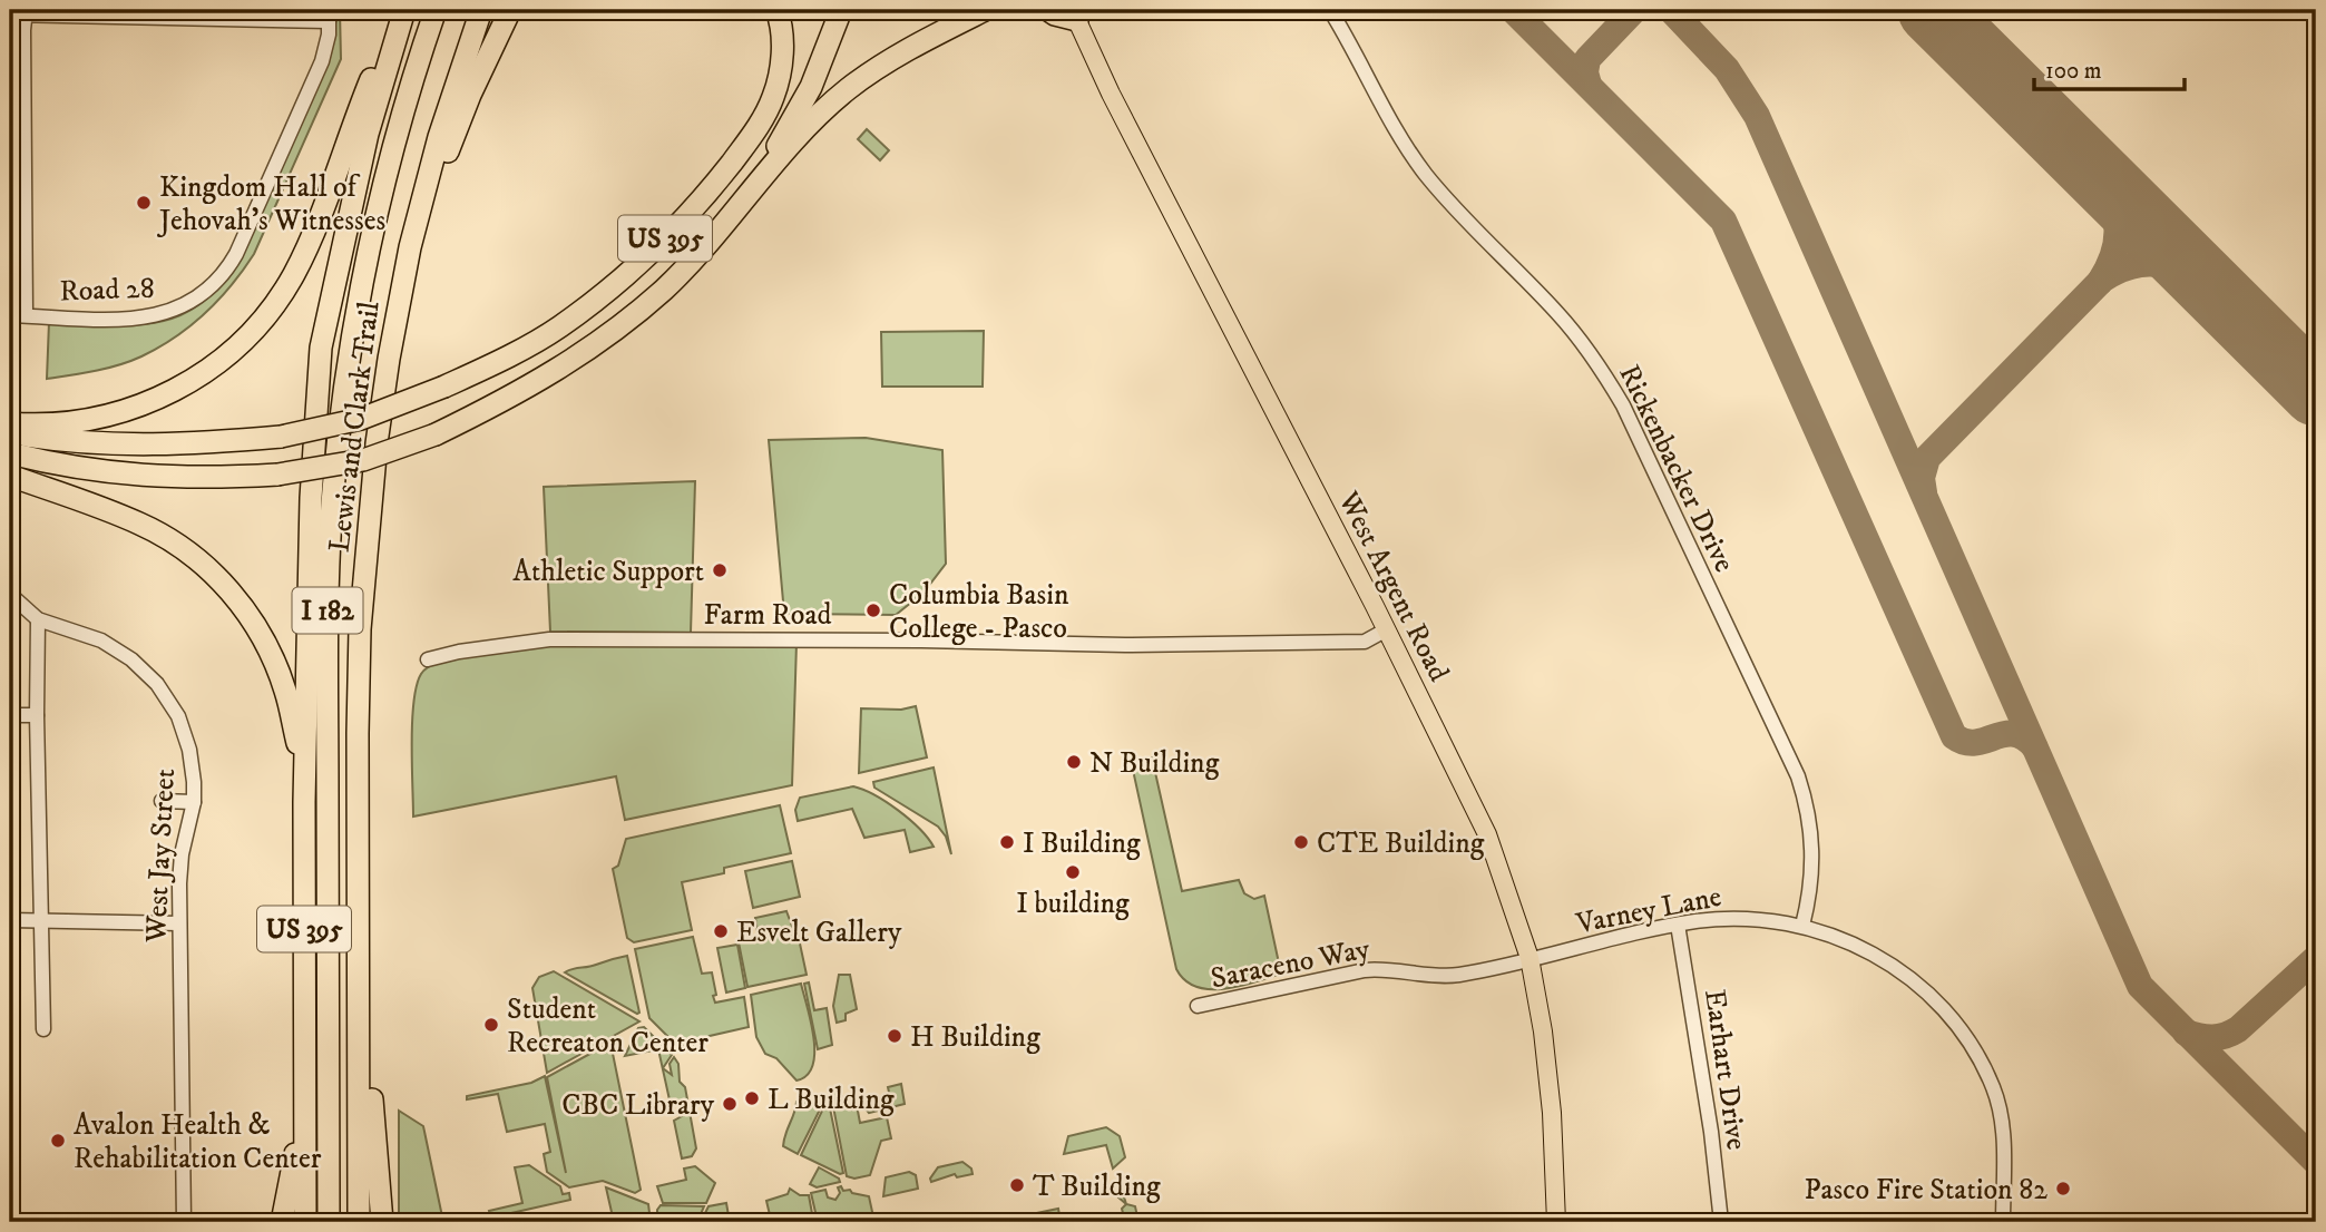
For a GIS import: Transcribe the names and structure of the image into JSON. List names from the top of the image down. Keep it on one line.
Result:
{"streets":{"highway":["US 395","Lewis and Clark Trail","I 182"],"main road":["West Argent Road"],"street":["Road 28","Rickenbacker Drive","Farm Road","West Jay Street","Varney Lane","Saraceno Way","Earhart Drive"]},"crossings":[["Lewis and Clark Trail","I 182"],["Rickenbacker Drive","Varney Lane"],["West Argent Road","Farm Road"],["West Argent Road","Varney Lane"],["West Argent Road","Saraceno Way"],["Varney Lane","Saraceno Way"],["Varney Lane","Earhart Drive"]],"places":["Kingdom Hall of Jehovah's Witnesses","Athletic Support","Columbia Basin College - Pasco","N Building","I Building","CTE Building","I building","Esvelt Gallery","Student Recreaton Center","H Building","L Building","CBC Library","Avalon Health & Rehabilitation Center","T Building","Pasco Fire Station 82"],"scale_bar":"100 m"}
